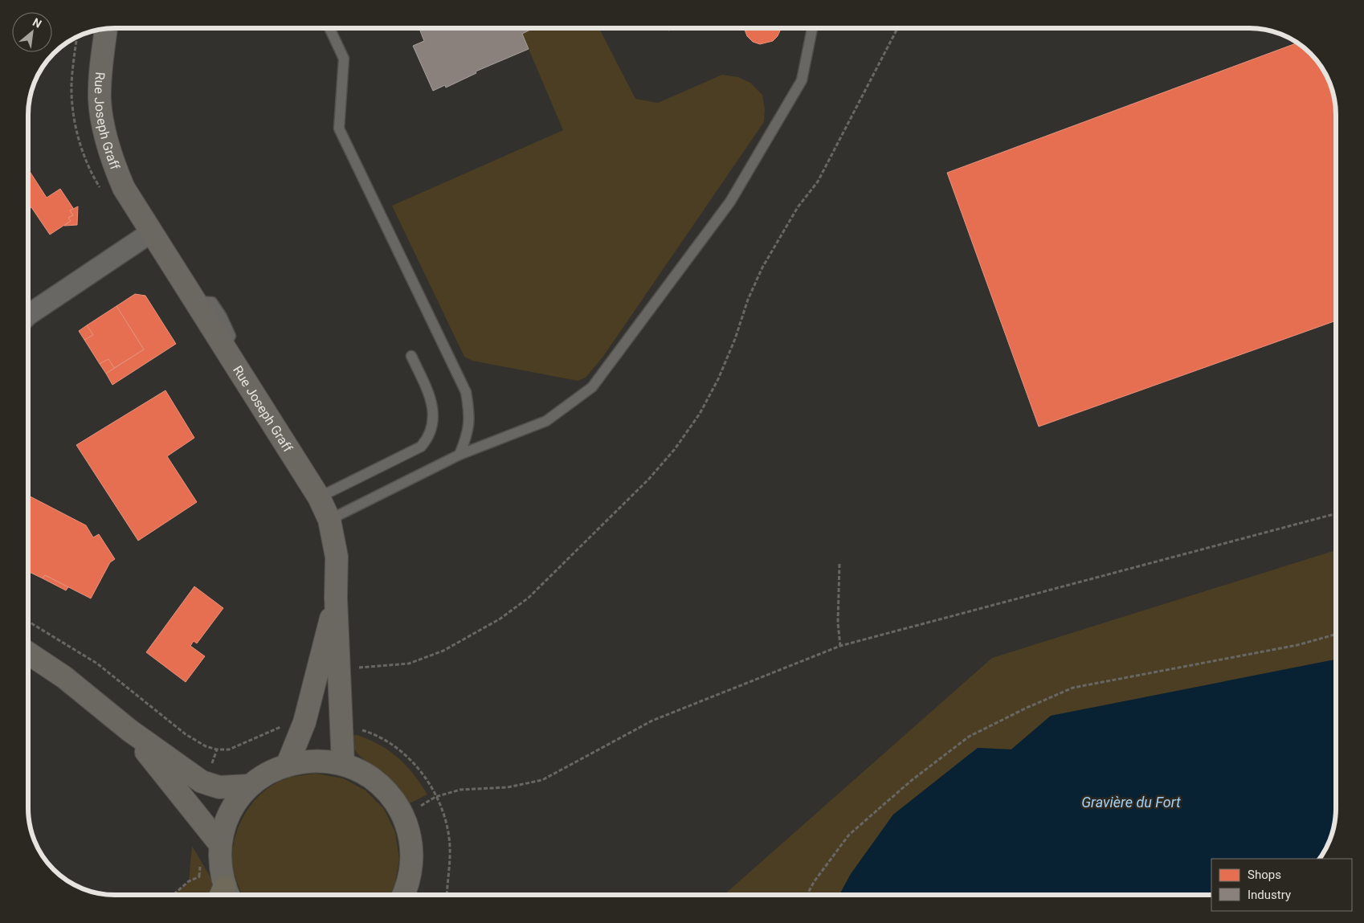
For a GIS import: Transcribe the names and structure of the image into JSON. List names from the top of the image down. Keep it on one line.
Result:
{"streets":{"street":["Rue Joseph Graff"]},"water":["Gravière du Fort"],"legend":["Shops","Industry"],"north":"top right"}
